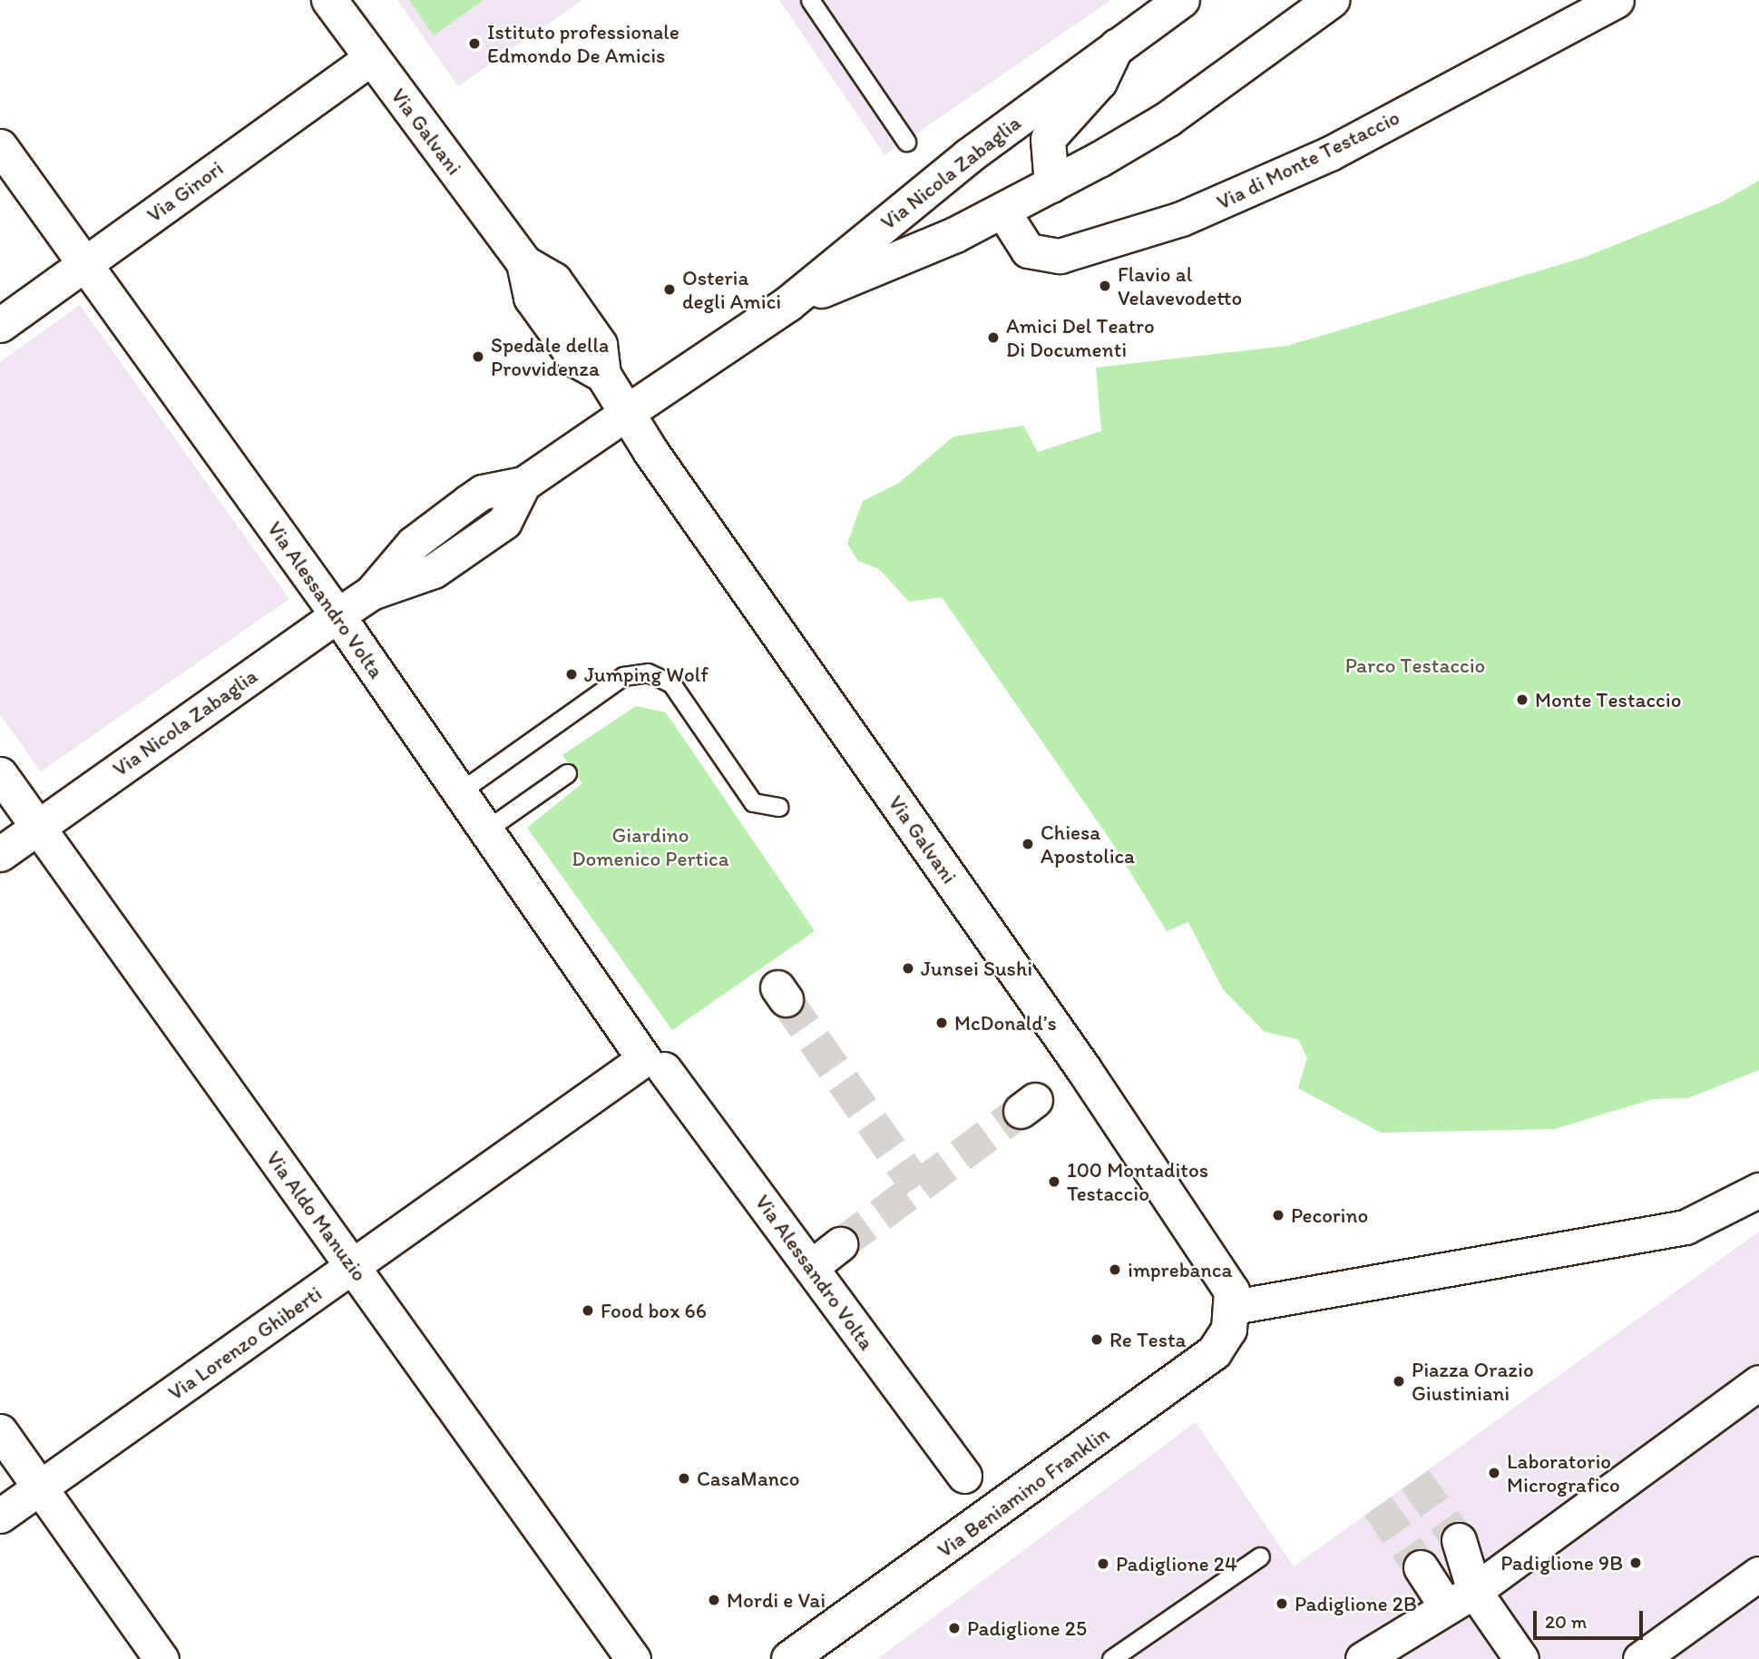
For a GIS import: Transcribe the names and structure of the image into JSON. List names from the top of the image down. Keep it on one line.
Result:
{"streets":{"street":["Via Galvani","Via di Monte Testaccio","Via Nicola Zabaglia","Via Ginori","Via Alessandro Volta","Via Aldo Manuzio","Via Lorenzo Ghiberti","Via Beniamino Franklin"]},"crossings":[["Via Galvani","Via Nicola Zabaglia"],["Via Galvani","Via Ginori"],["Via Galvani","Via Beniamino Franklin"],["Via di Monte Testaccio","Via Nicola Zabaglia"],["Via Nicola Zabaglia","Via Alessandro Volta"],["Via Nicola Zabaglia","Via Aldo Manuzio"],["Via Ginori","Via Alessandro Volta"],["Via Alessandro Volta","Via Lorenzo Ghiberti"],["Via Aldo Manuzio","Via Lorenzo Ghiberti"]],"parks":["Parco Testaccio","Giardino Domenico Pertica"],"places":["Istituto professionale Edmondo De Amicis","Flavio al Velavevodetto","Osteria degli Amici","Amici Del Teatro Di Documenti","Spedale della Provvidenza","Jumping Wolf","Monte Testaccio","Chiesa Apostolica","Junsei Sushi","McDonald’s","100 Montaditos Testaccio","Pecorino","imprebanca","Food box 66","Re Testa","Piazza Orazio Giustiniani","Laboratorio Micrografico","CasaManco","Padiglione 9B","Padiglione 24","Mordi e Vai","Padiglione 2B","Padiglione 25"],"scale_bar":"20 m"}
